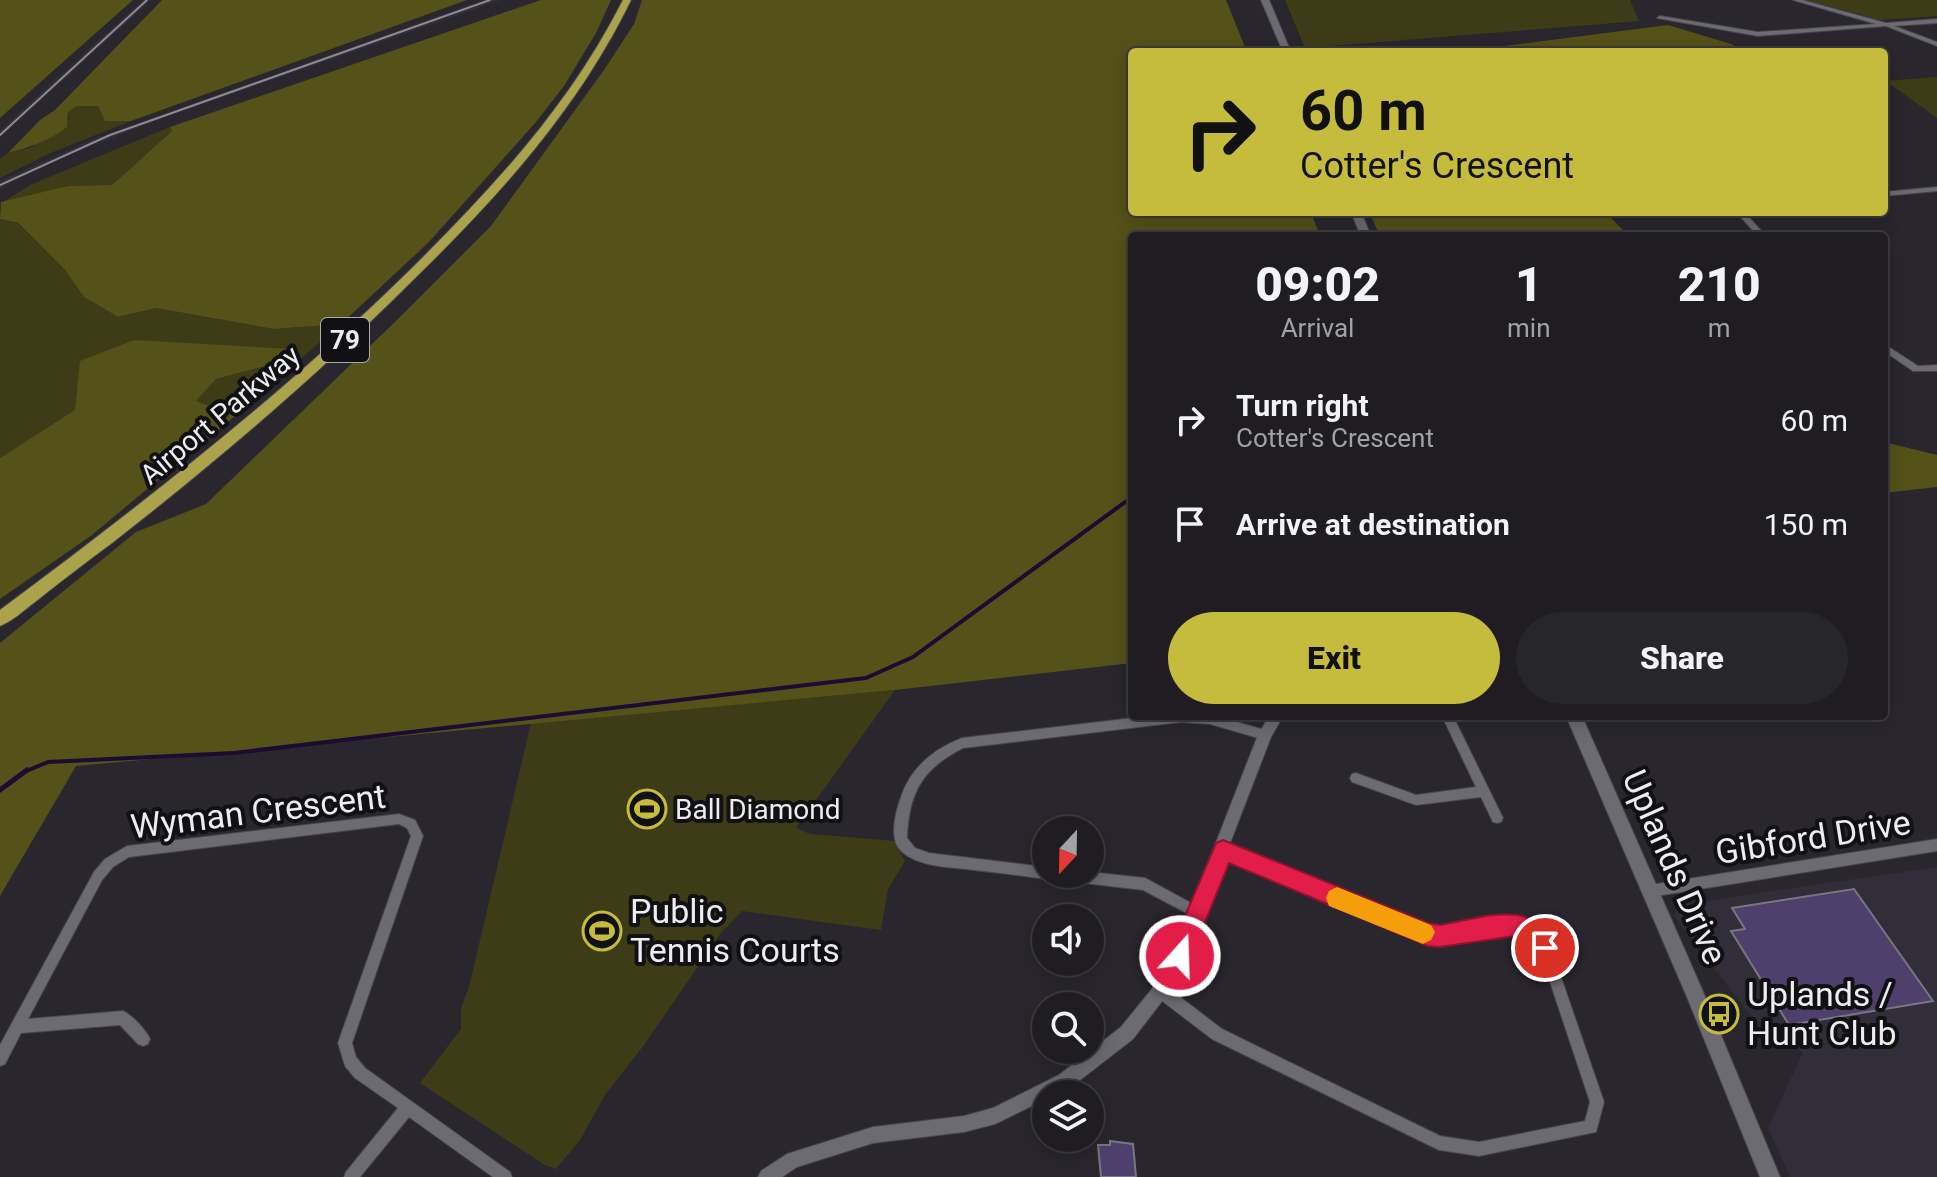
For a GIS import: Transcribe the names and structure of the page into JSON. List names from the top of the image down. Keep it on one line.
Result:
{"streets":{"highway":["79","Airport Parkway"],"main road":["Uplands Drive"],"street":["Wyman Crescent","Gibford Drive"]},"crossings":[["Gibford Drive","Uplands Drive"]],"places":{"sports":["Ball Diamond","Public Tennis Courts"],"bus stop":["Uplands / Hunt Club"]},"north":"bottom","page":{"turn":["60 m","Cotter's Crescent"],"eta":["09:02","Arrival","1","min","210","m"],"list":[{"name":"Turn right","note":"Cotter's Crescent","value":"60 m"},{"name":"Arrive at destination","value":"150 m"}],"buttons":["Exit","Share"]}}
